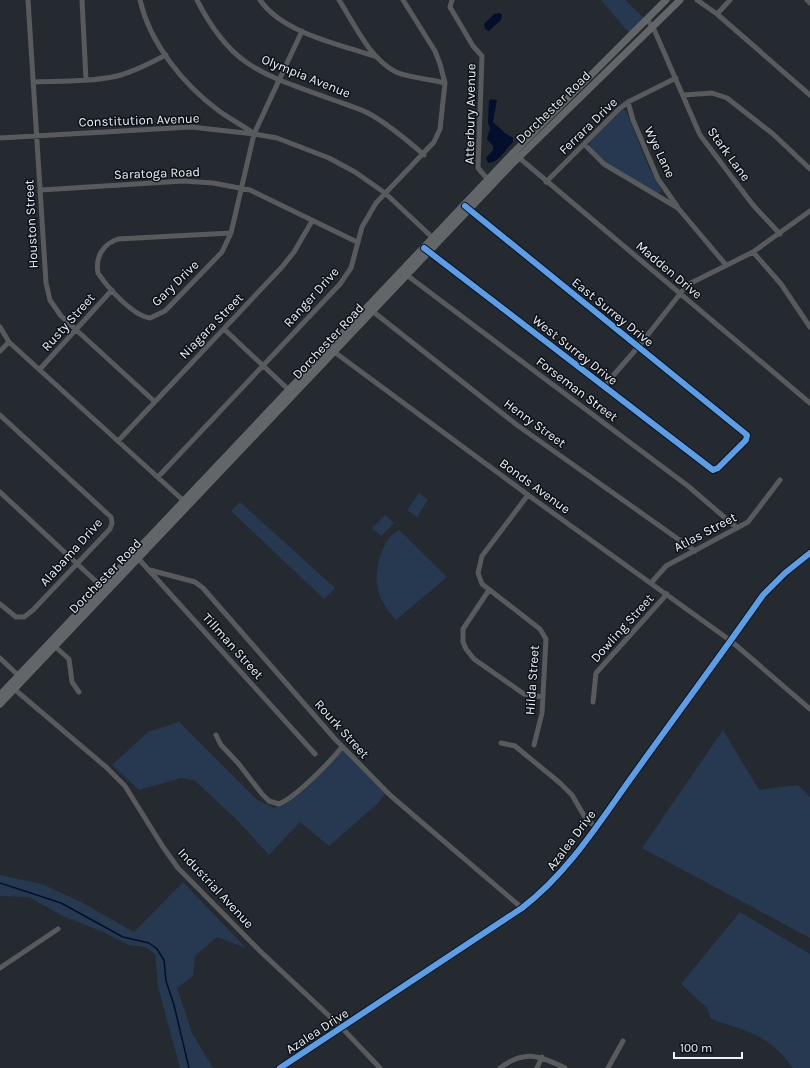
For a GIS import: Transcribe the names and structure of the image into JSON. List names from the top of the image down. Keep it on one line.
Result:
{"streets":{"main road":["Dorchester Road","Azalea Drive"],"street":["Olympia Avenue","Atterbury Avenue","Constitution Avenue","Ferrara Drive","Wye Lane","Stark Lane","Saratoga Road","Houston Street","Madden Drive","Gary Drive","Ranger Drive","East Surrey Drive","Rusty Street","Niagara Street","West Surrey Drive","Forseman Street","Henry Street","Bonds Avenue","Atlas Street","Alabama Drive","Dowling Street","Tillman Street","Hilda Street","Rourk Street","Industrial Avenue"]},"crossings":[["Olympia Avenue","Gary Drive"],["Olympia Avenue","Ranger Drive"],["Dorchester Road","Atterbury Avenue"],["Dorchester Road","Constitution Avenue"],["Dorchester Road","Madden Drive"],["Dorchester Road","East Surrey Drive"],["Dorchester Road","West Surrey Drive"],["Dorchester Road","Forseman Street"],["Dorchester Road","Henry Street"],["Dorchester Road","Bonds Avenue"],["Dorchester Road","Tillman Street"],["Dorchester Road","Industrial Avenue"],["Constitution Avenue","Houston Street"],["Constitution Avenue","Gary Drive"],["Constitution Avenue","Ranger Drive"],["Ferrara Drive","Wye Lane"],["Ferrara Drive","Stark Lane"],["Ferrara Drive","Madden Drive"],["Saratoga Road","Houston Street"],["Saratoga Road","Gary Drive"],["Saratoga Road","Ranger Drive"],["Saratoga Road","Niagara Street"],["Houston Street","Rusty Street"],["Houston Street","Niagara Street"],["Gary Drive","Rusty Street"],["East Surrey Drive","West Surrey Drive"],["Forseman Street","Atlas Street"],["Henry Street","Atlas Street"],["Bonds Avenue","Atlas Street"],["Bonds Avenue","Dowling Street"],["Bonds Avenue","Hilda Street"],["Bonds Avenue","Azalea Drive"],["Tillman Street","Rourk Street"],["Rourk Street","Azalea Drive"],["Azalea Drive","Industrial Avenue"]],"scale_bar":"100 m"}
